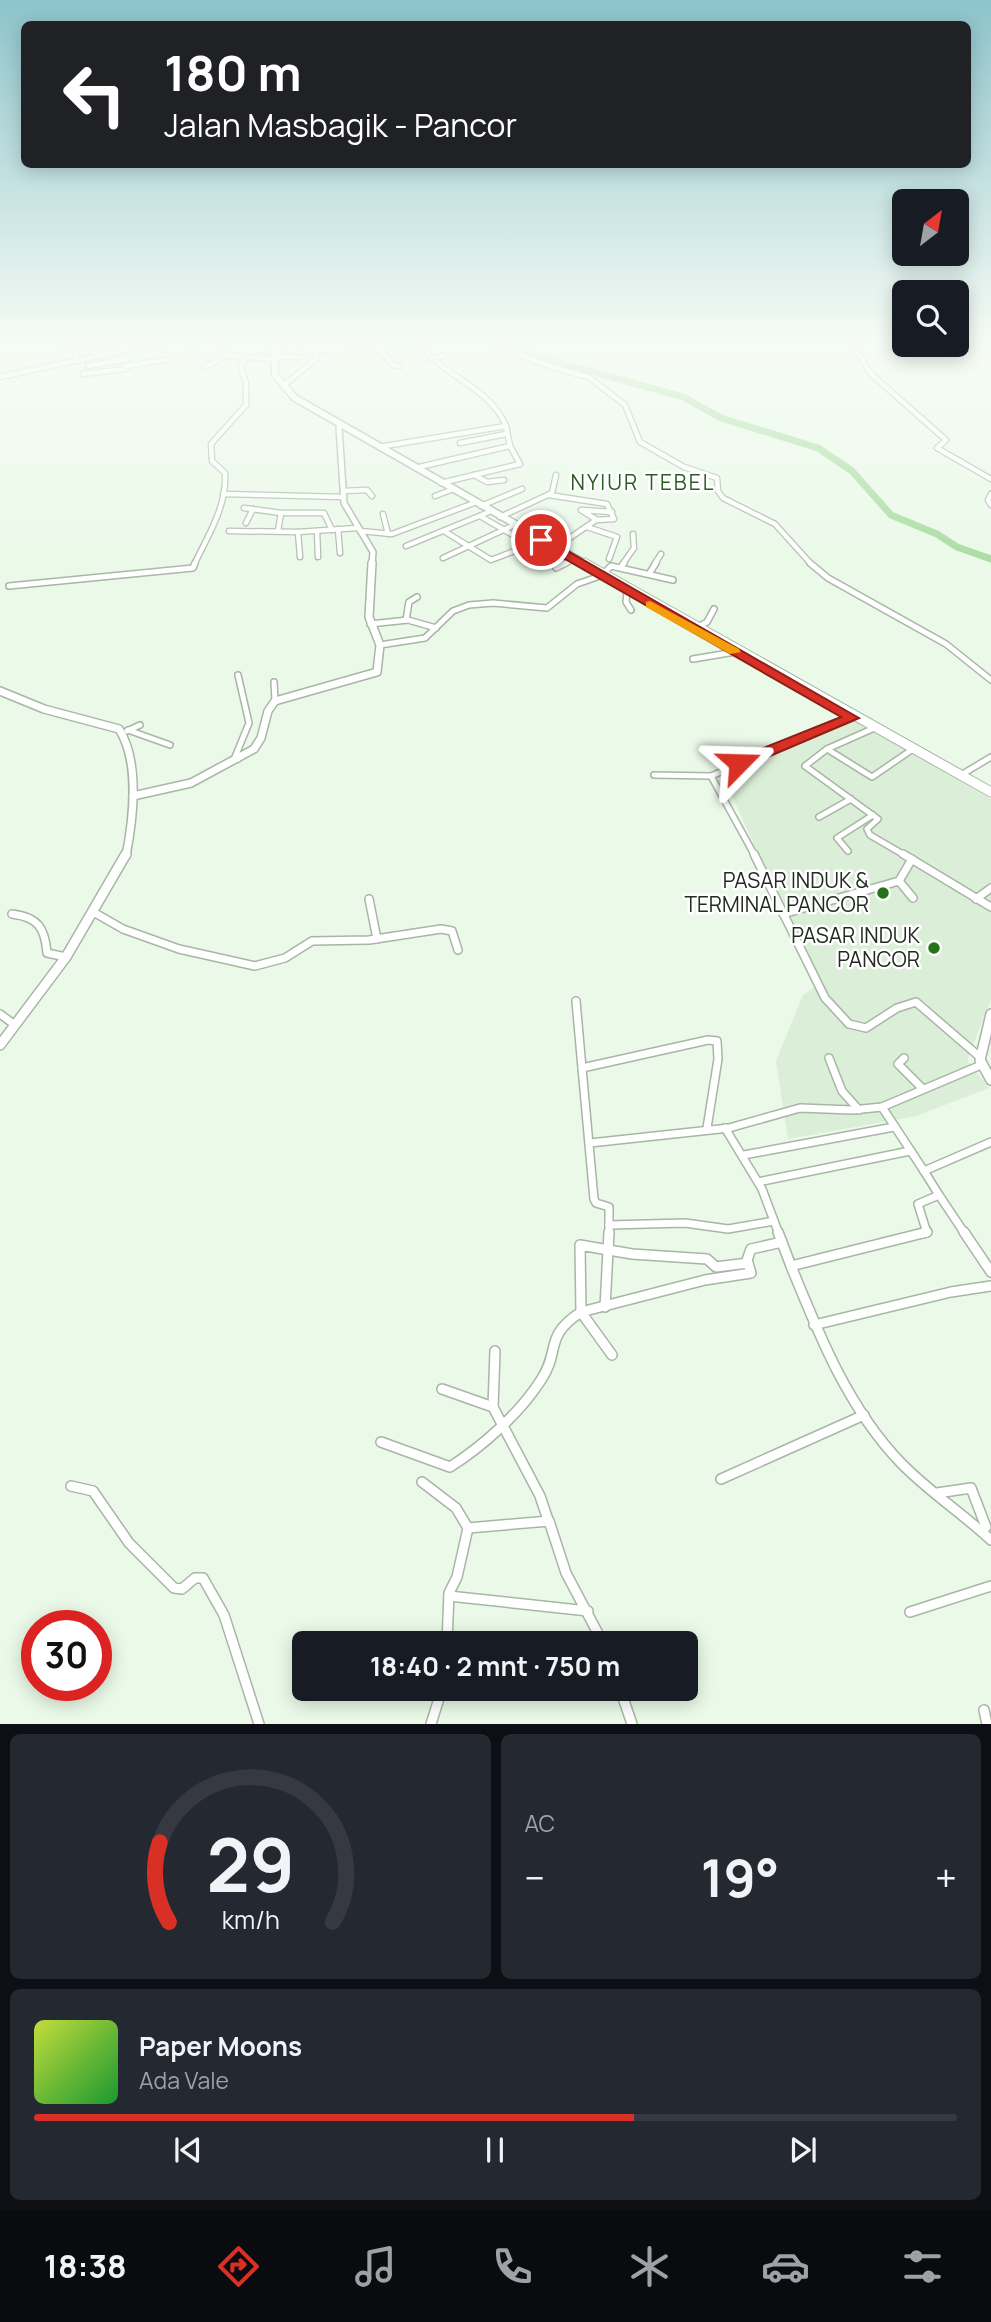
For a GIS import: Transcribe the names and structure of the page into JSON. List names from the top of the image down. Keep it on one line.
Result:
{"districts":["NYIUR TEBEL"],"places":["PASAR INDUK & TERMINAL PANCOR","PASAR INDUK PANCOR"],"north":"top right","page":{"turn":["180 m","Jalan Masbagik - Pancor"],"limit":"30","trip":"18:40 · 2 mnt · 750 m","tile":"AC","heat":["−","19°","+"],"song":["Paper Moons","Ada Vale"],"tabs":"18:38","gauge":["29","km/h"]}}
